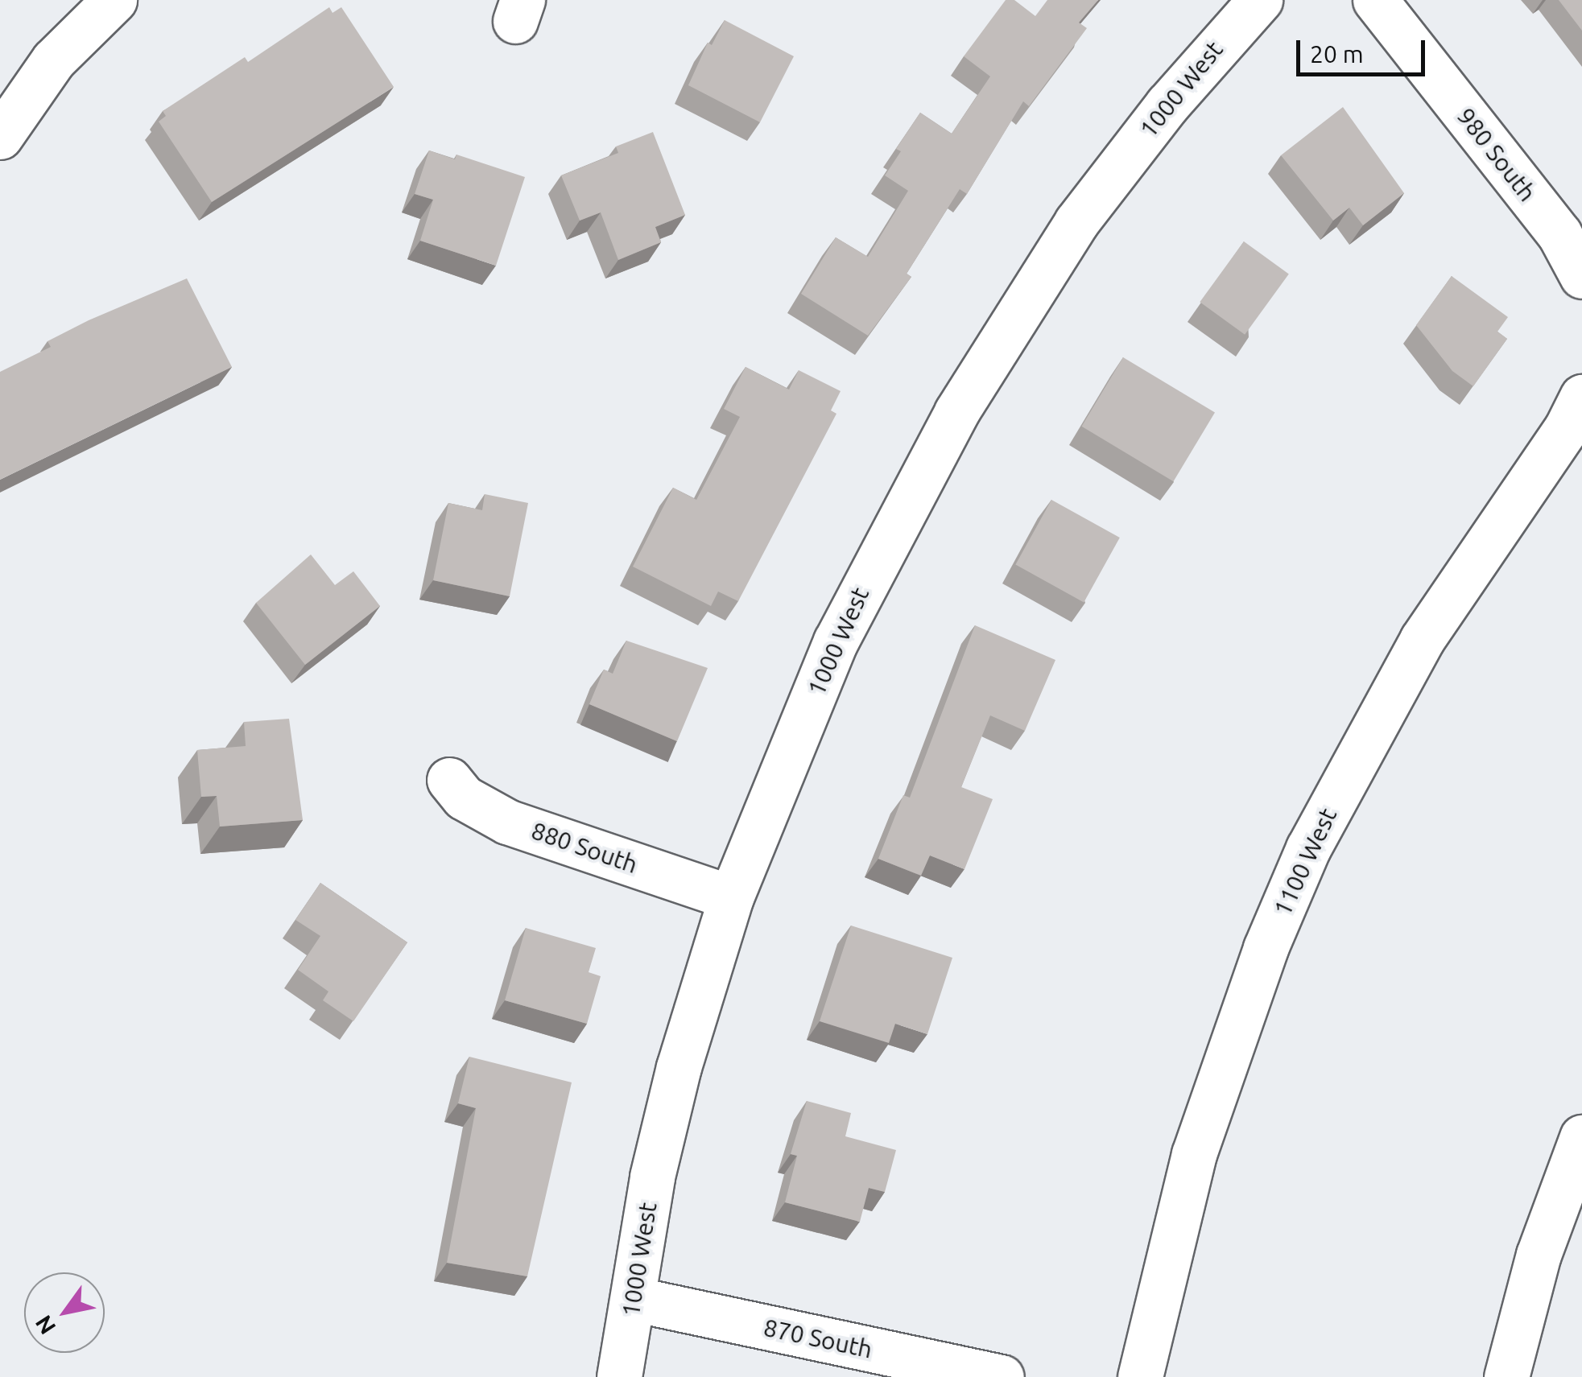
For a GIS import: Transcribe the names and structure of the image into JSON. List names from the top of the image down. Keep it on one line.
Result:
{"streets":{"street":["1000 West","980 South","880 South","1100 West","870 South"]},"crossings":[["1000 West","880 South"],["1000 West","870 South"]],"scale_bar":"20 m","north":"bottom left"}
